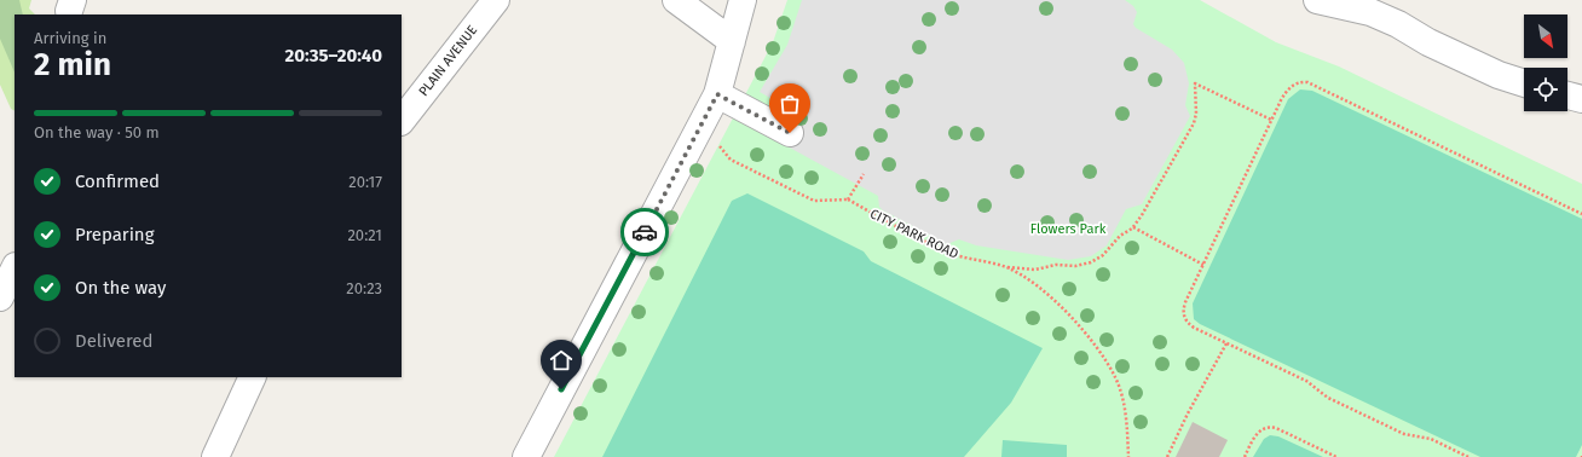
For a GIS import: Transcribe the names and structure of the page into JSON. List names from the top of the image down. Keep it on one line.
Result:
{"streets":{"street":["PLAIN AVENUE"],"path":["CITY PARK ROAD"]},"parks":["Flowers Park"],"north":"bottom right","page":{"heading":["2 min","Arriving in","20:35–20:40"],"bar":"On the way · 50 m","list":[["Confirmed","20:17"],["Preparing","20:21"],["On the way","20:23"],"Delivered"]}}
